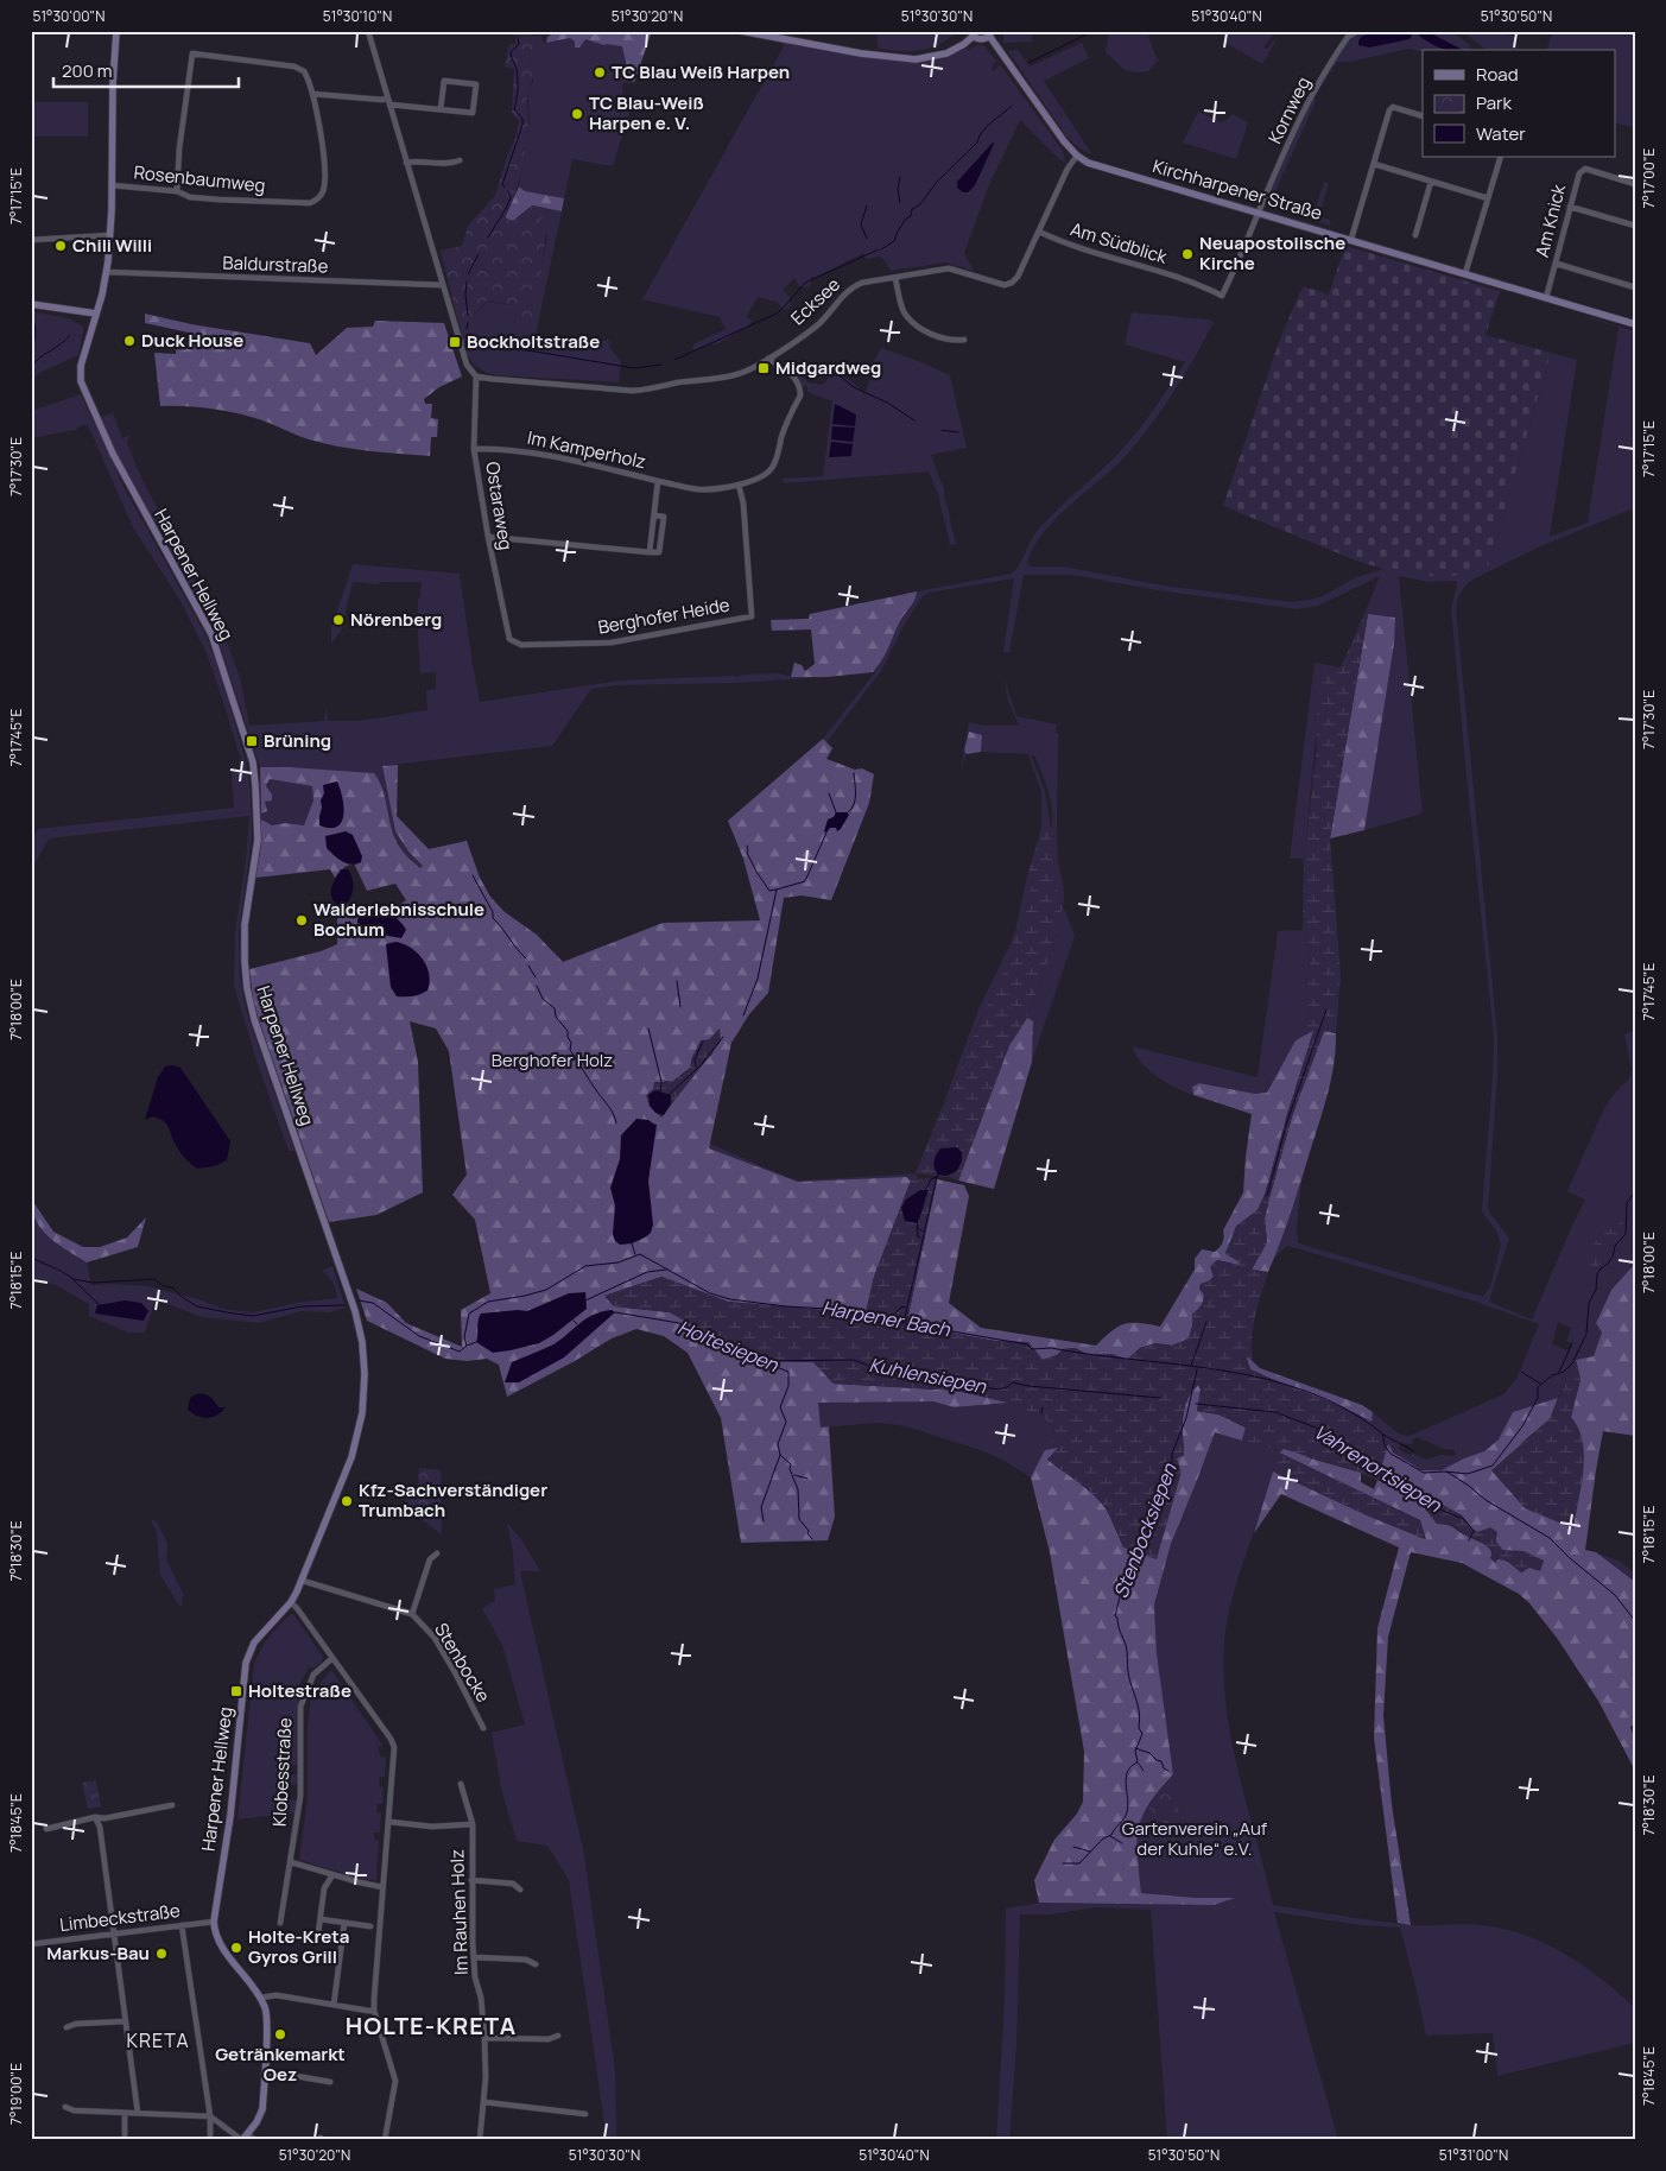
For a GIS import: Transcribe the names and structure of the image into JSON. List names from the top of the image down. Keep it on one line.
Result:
{"streets":{"street":["Kornweg","Rosenbaumweg","Kirchharpener Straße","Am Knick","Am Südblick","Baldurstraße","Ecksee","Im Kamperholz","Ostaraweg","Harpener Hellweg","Berghofer Heide","Stenbocke","Klobesstraße","Im Rauhen Holz","Limbeckstraße"]},"crossings":[["Kornweg","Kirchharpener Straße"],["Kornweg","Am Südblick"],["Rosenbaumweg","Harpener Hellweg"],["Kirchharpener Straße","Am Knick"],["Kirchharpener Straße","Ecksee"],["Am Südblick","Ecksee"],["Baldurstraße","Ecksee"],["Baldurstraße","Harpener Hellweg"],["Ecksee","Ostaraweg"],["Im Kamperholz","Ostaraweg"],["Ostaraweg","Berghofer Heide"],["Harpener Hellweg","Stenbocke"],["Harpener Hellweg","Limbeckstraße"]],"districts":["HOLTE-KRETA","KRETA"],"water":["Harpener Bach","Holtesiepen","Kuhlensiepen","Vahrenortsiepen","Stenbocksiepen"],"parks":["Berghofer Holz","Gartenverein „Auf der Kuhle“ e.V."],"places":{"other":["TC Blau Weiß Harpen","TC Blau-Weiß Harpen e. V.","Chili Willi","Neuapostolische Kirche","Duck House","Nörenberg","Walderlebnisschule Bochum","Kfz-Sachverständiger Trumbach","Holte-Kreta Gyros Grill","Markus-Bau","Getränkemarkt Oez"],"transit":["Bockholtstraße","Midgardweg","Brüning","Holtestraße"]},"legend":["Road","Park","Water"],"scale_bar":"200 m","coordinates":["51°30'00\"N","51°30'10\"N","51°30'20\"N","51°30'30\"N","51°30'40\"N","51°30'50\"N","7°17'00\"E","7°17'15\"E","7°17'30\"E","7°17'45\"E","7°18'00\"E","7°18'15\"E","7°18'30\"E","7°18'45\"E","7°19'00\"E","51°31'00\"N"]}
